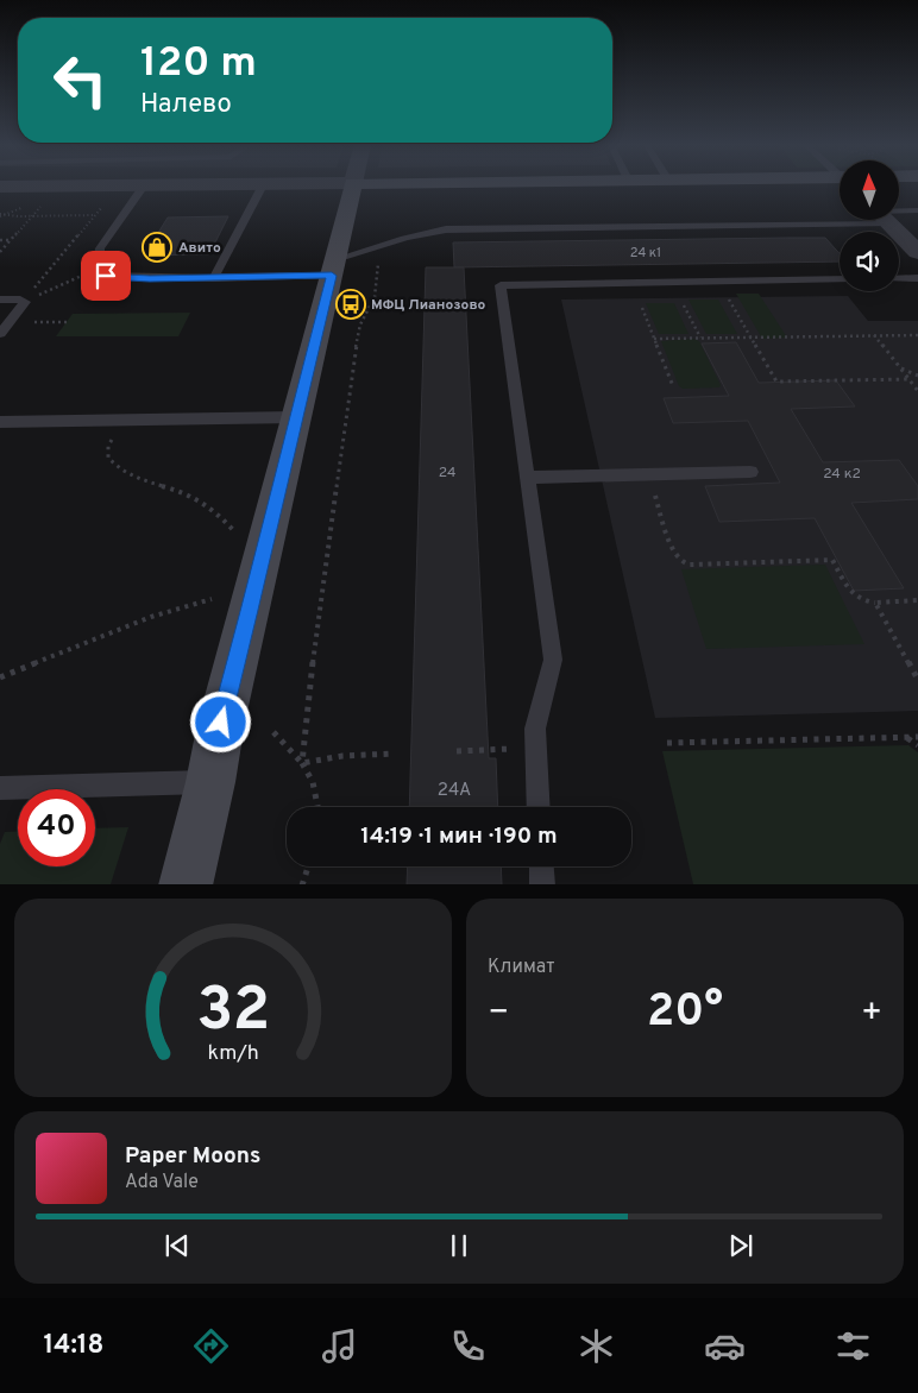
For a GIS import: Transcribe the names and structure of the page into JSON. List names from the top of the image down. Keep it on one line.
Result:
{"places":{"shop":["Авито"],"bus stop":["МФЦ Лианозово"]},"house_numbers":["24 к1","24","24 к2","24А"],"north":"top","page":{"turn":["120 m","Налево"],"limit":"40","trip":"14:19 · 1 мин · 190 m","tile":"Климат","heat":["−","20°","+"],"song":["Paper Moons","Ada Vale"],"tabs":"14:18","gauge":["32","km/h"]}}
